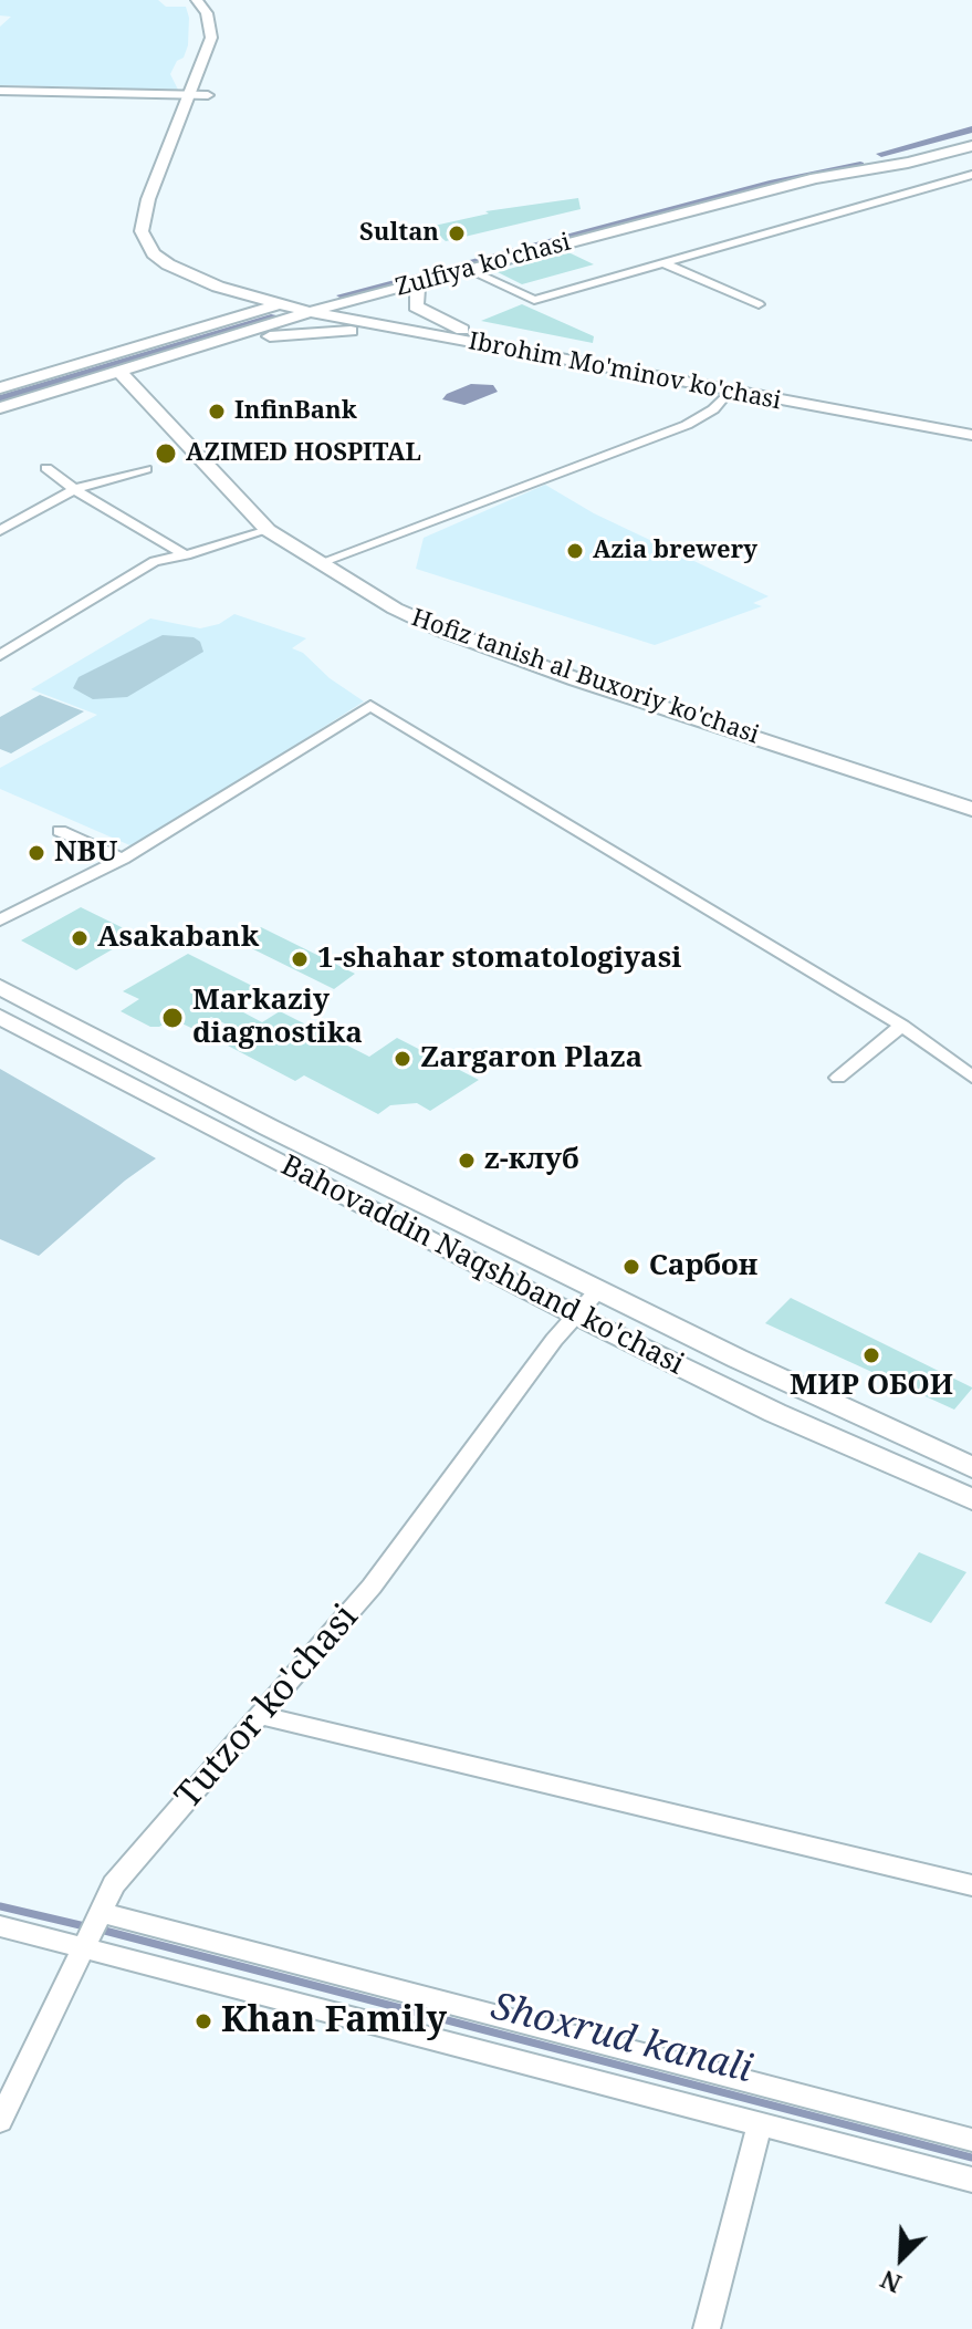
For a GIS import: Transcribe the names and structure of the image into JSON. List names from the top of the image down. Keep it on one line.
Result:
{"streets":{"main road":["Zulfiya ko'chasi","Ibrohim Mo'minov ko'chasi","Hofiz tanish al Buxoriy ko'chasi","Bahovaddin Naqshband ko'chasi"],"street":["Tutzor ko'chasi"]},"crossings":[["Zulfiya ko'chasi","Ibrohim Mo'minov ko'chasi"],["Zulfiya ko'chasi","Hofiz tanish al Buxoriy ko'chasi"],["Bahovaddin Naqshband ko'chasi","Tutzor ko'chasi"]],"water":["Shoxrud kanali"],"places":["Sultan","InfinBank","AZIMED HOSPITAL","Azia brewery","NBU","Asakabank","1-shahar stomatologiyasi","Markaziy diagnostika","Zargaron Plaza","z-клуб","Сарбон","МИР ОБОИ","Khan Family"],"north":"bottom left"}
